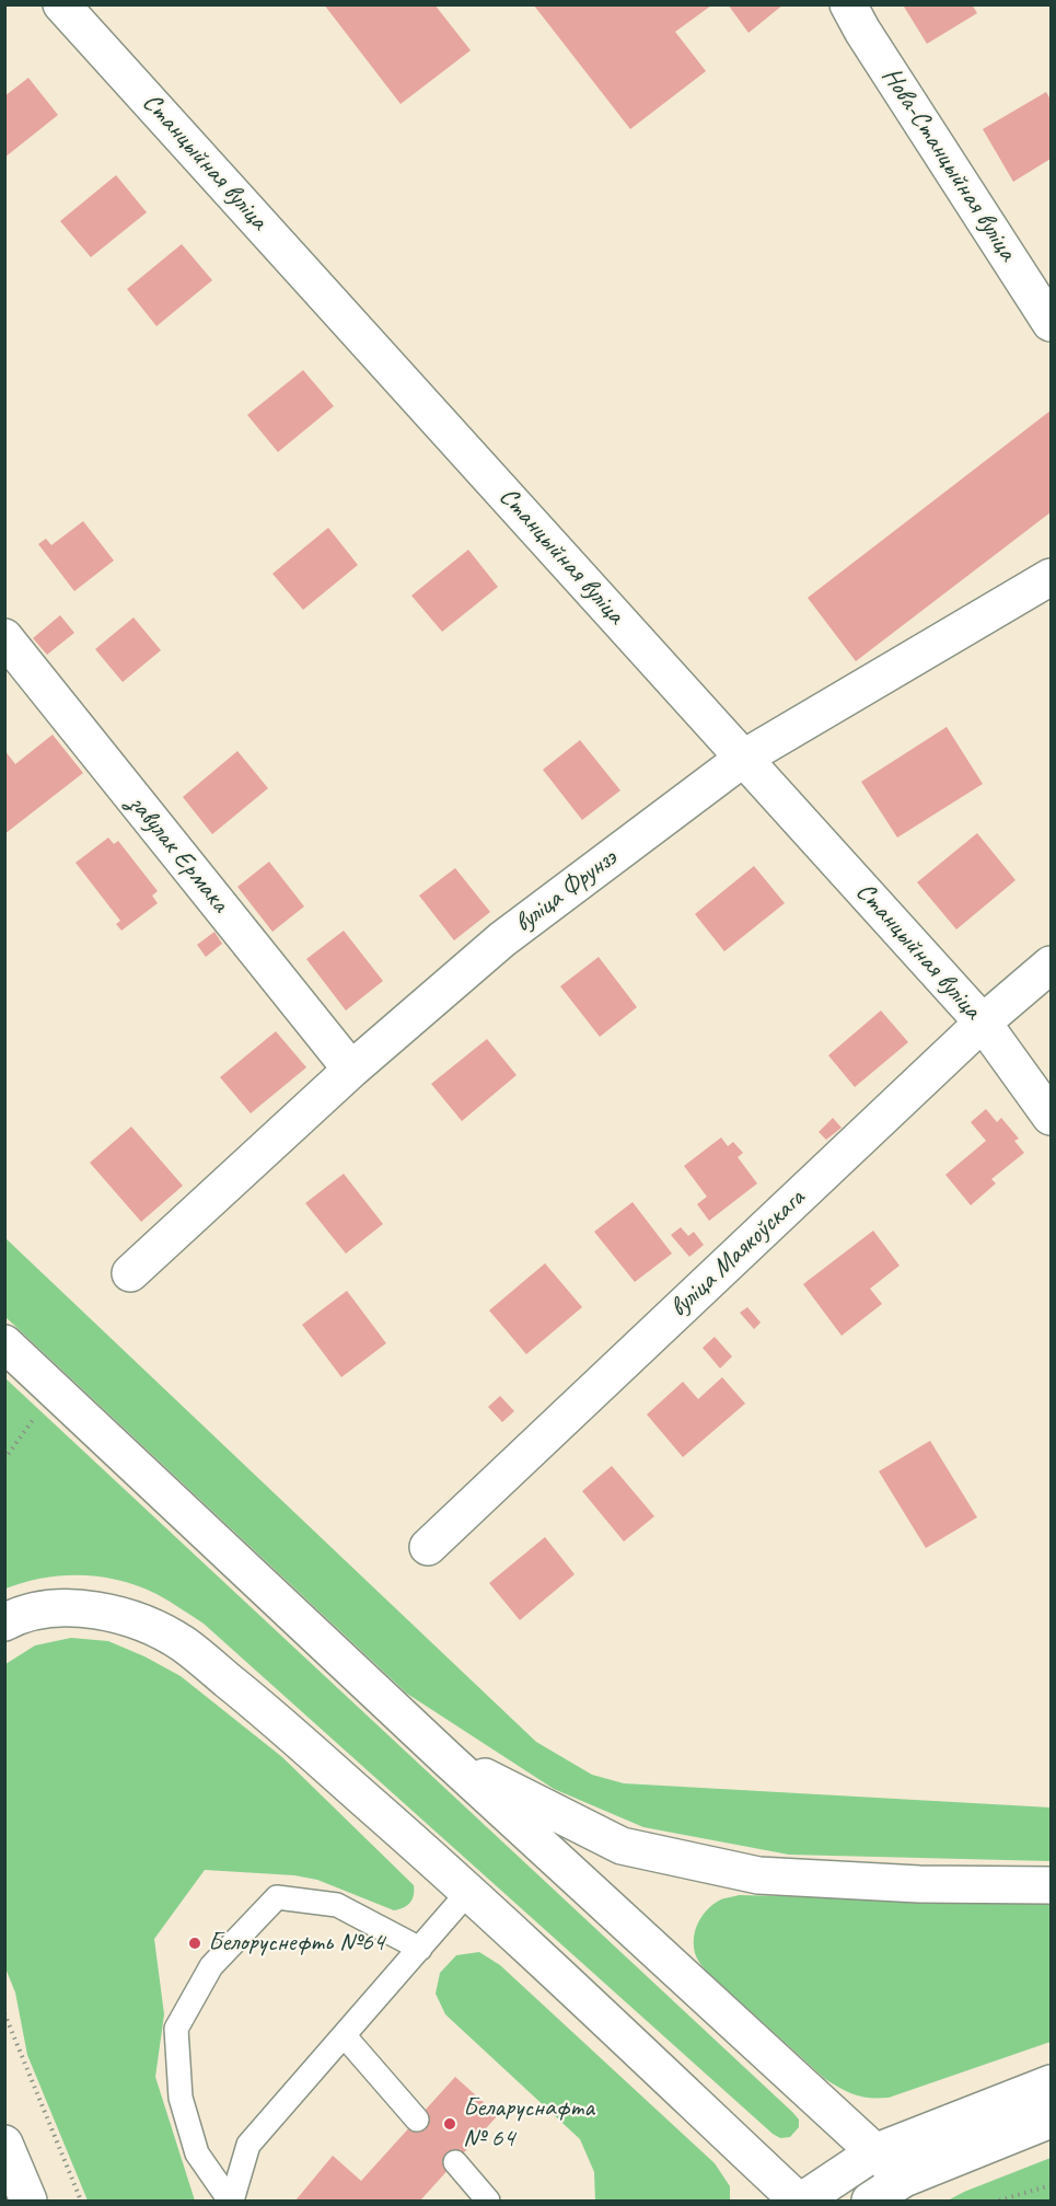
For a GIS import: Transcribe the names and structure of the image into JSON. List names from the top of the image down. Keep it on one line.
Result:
{"streets":{"street":["Станцыйная вуліца","Нова-Станцыйная вуліца","завулак Ермака","вуліца Фрунзэ","вуліца Маякоўскага"]},"crossings":[["Станцыйная вуліца","вуліца Фрунзэ"],["Станцыйная вуліца","вуліца Маякоўскага"],["завулак Ермака","вуліца Фрунзэ"]],"places":["Белоруснефть №64","Беларуснафта № 64"]}
